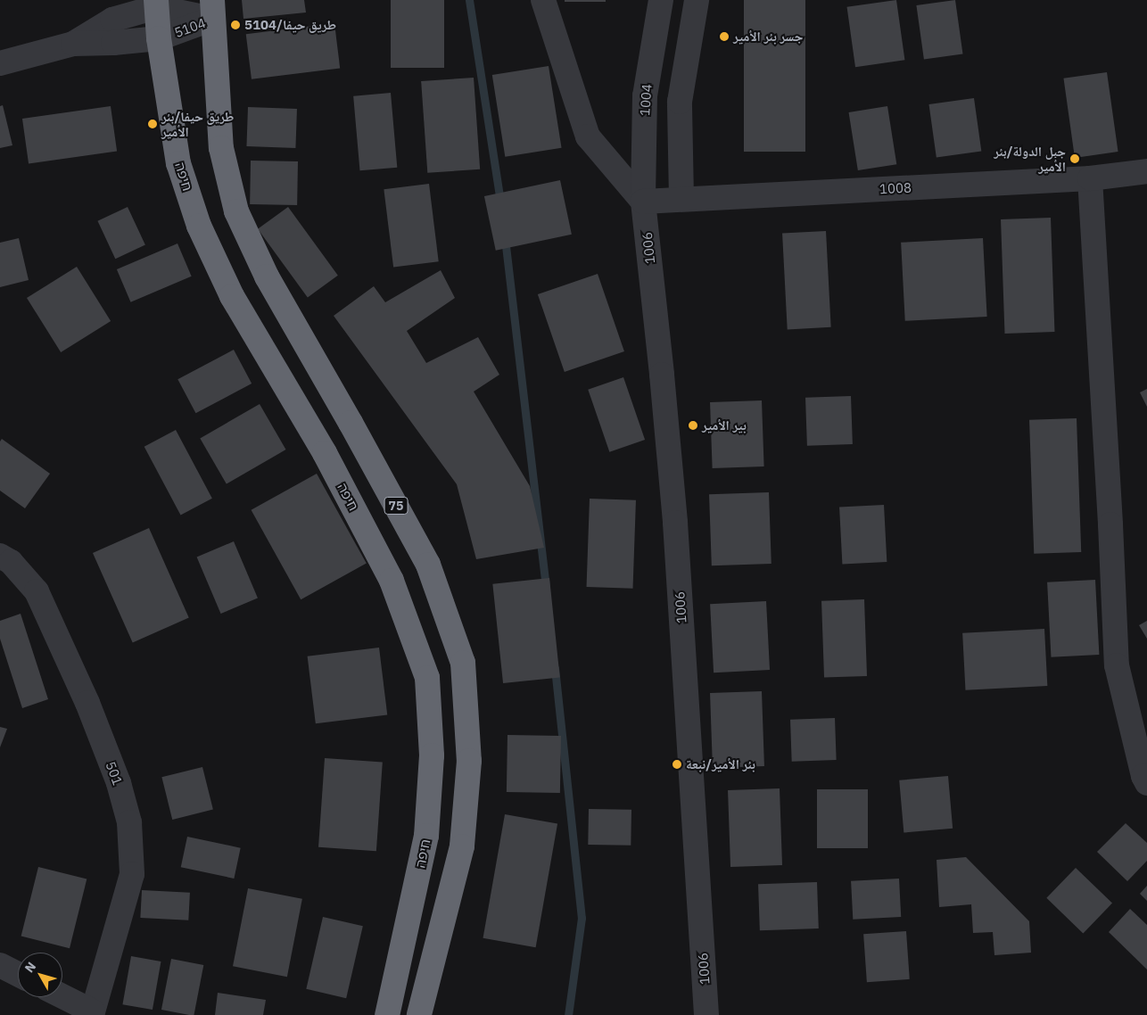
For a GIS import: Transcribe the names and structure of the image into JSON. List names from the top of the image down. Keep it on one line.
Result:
{"streets":{"highway":["חיפה","75"],"street":["5104","1004","1008","1006","501"]},"crossings":[["5104","חיפה"],["5104","75"],["1004","1008"],["1004","1006"],["1008","1006"]],"places":["طريق حيفا/5104","جسر بئر الأمير","طريق حيفا/بئر الأمير","جبل الدولة/بئر الأمير","بير الأمير","بئر الأمير/نبعة"],"north":"top left"}
